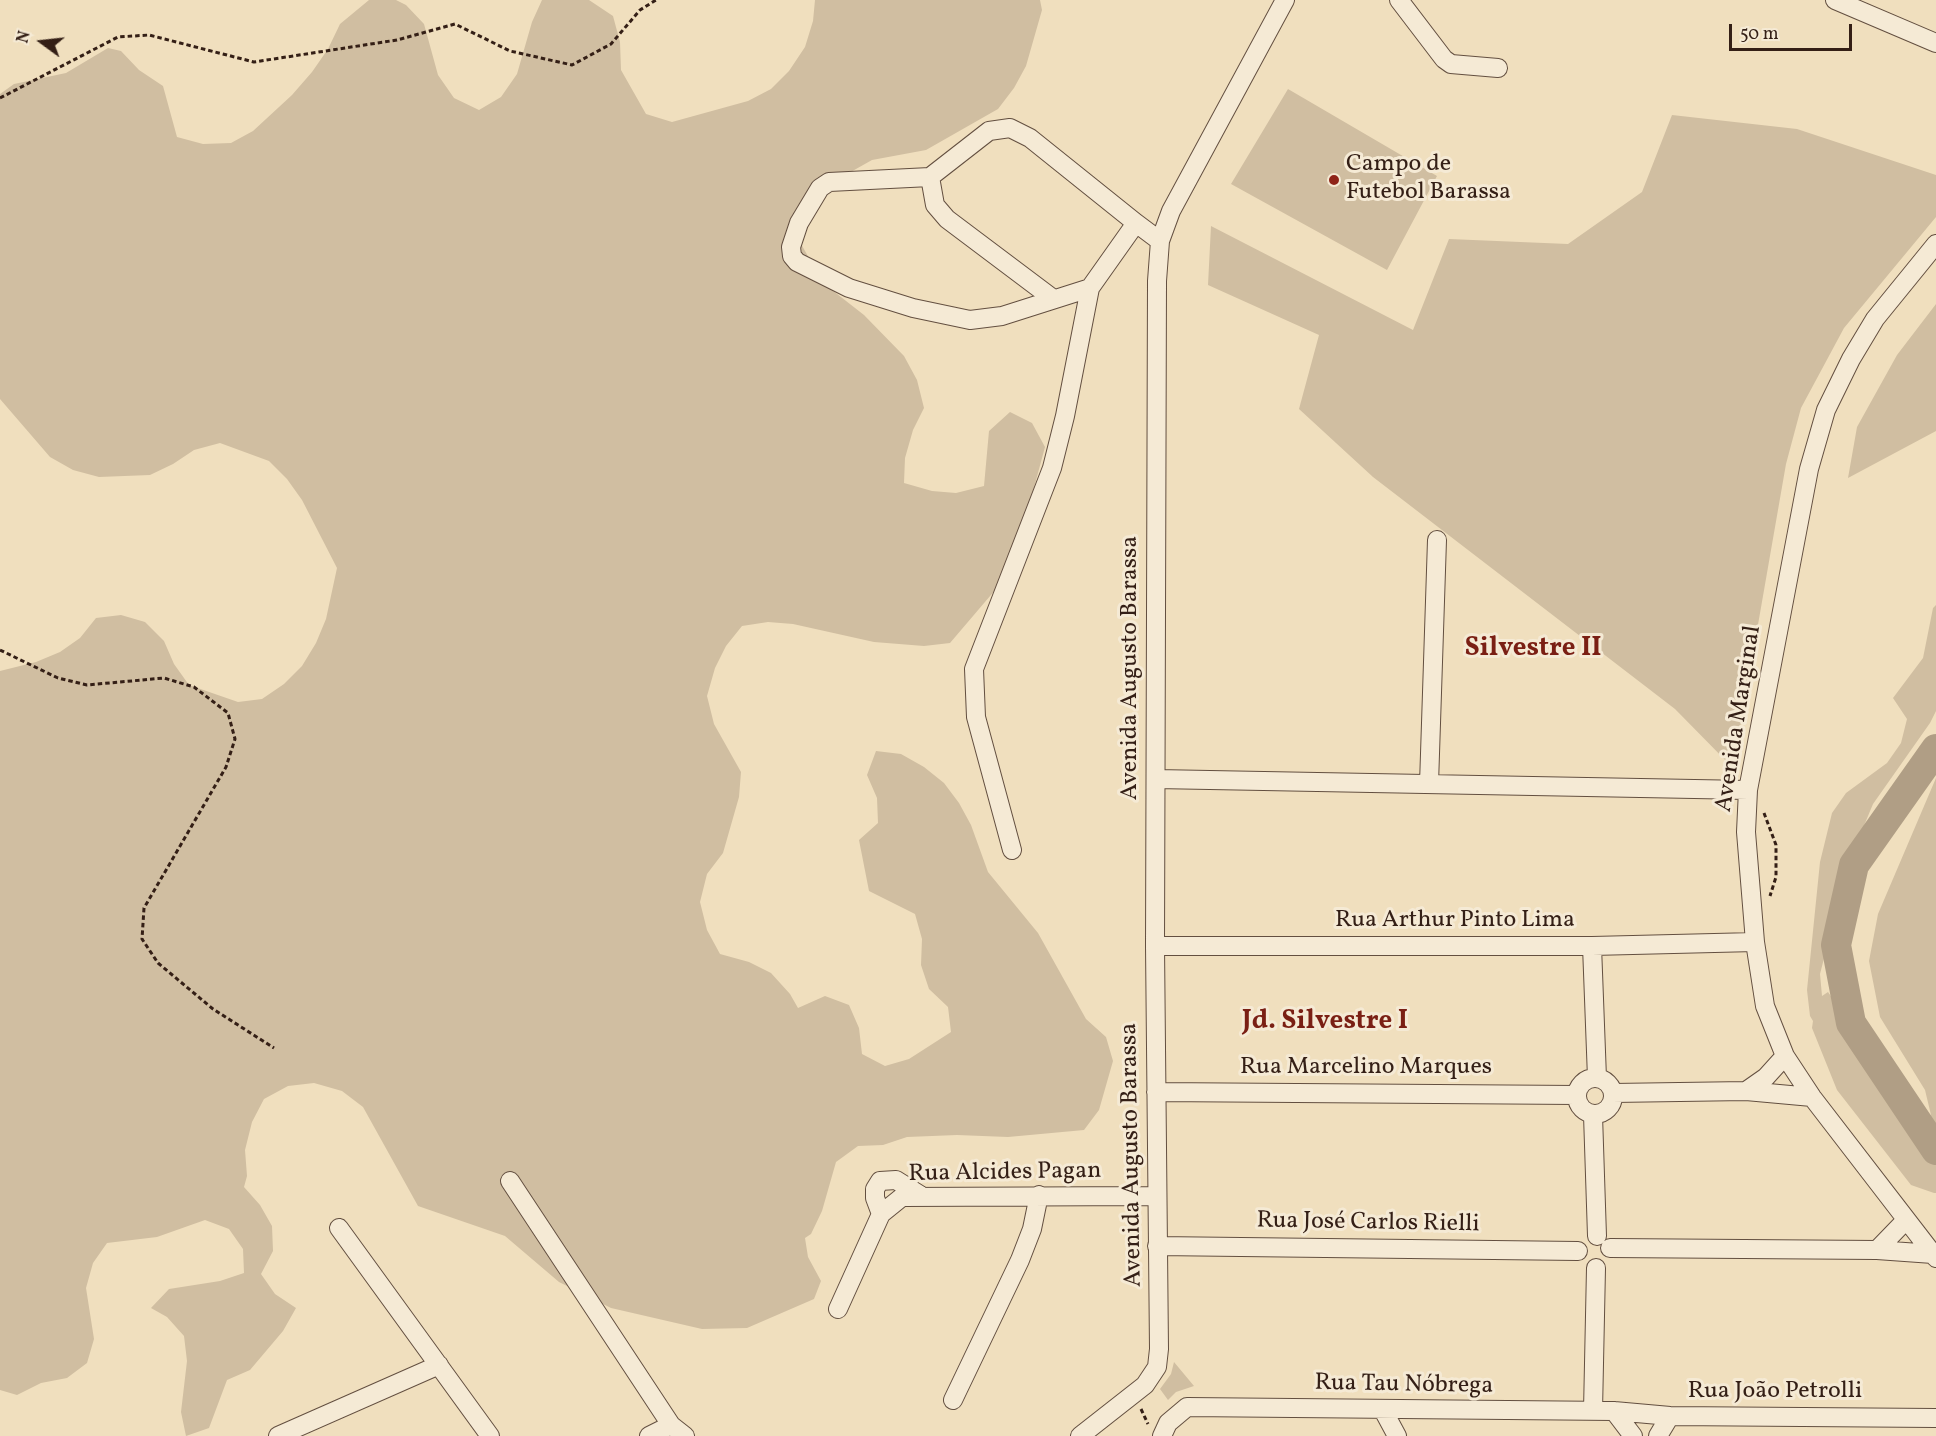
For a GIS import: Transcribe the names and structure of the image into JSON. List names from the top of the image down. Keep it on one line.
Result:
{"streets":{"street":["Avenida Augusto Barassa","Avenida Marginal","Rua Arthur Pinto Lima","Rua Marcelino Marques","Rua Alcides Pagan","Rua José Carlos Rielli","Rua Tau Nóbrega","Rua João Petrolli"]},"crossings":[["Avenida Augusto Barassa","Rua Arthur Pinto Lima"],["Avenida Augusto Barassa","Rua Marcelino Marques"],["Avenida Augusto Barassa","Rua Alcides Pagan"],["Avenida Augusto Barassa","Rua José Carlos Rielli"],["Avenida Marginal","Rua Arthur Pinto Lima"],["Rua Tau Nóbrega","Rua João Petrolli"]],"districts":["Silvestre II","Jd. Silvestre I"],"places":["Campo de Futebol Barassa"],"scale_bar":"50 m","north":"left"}
